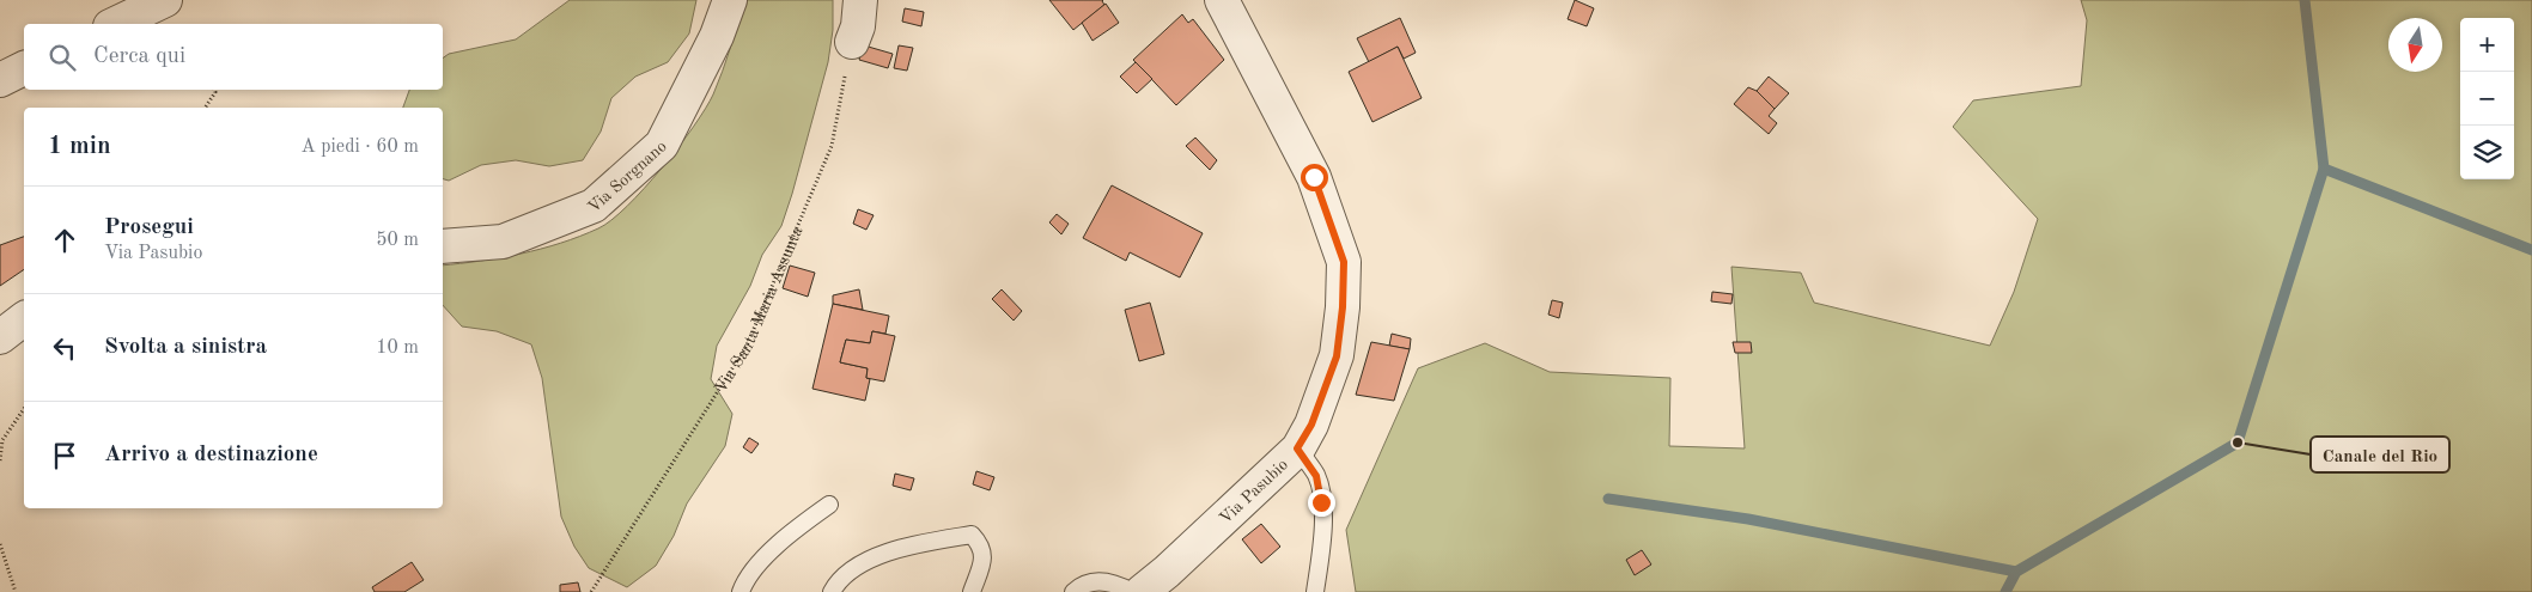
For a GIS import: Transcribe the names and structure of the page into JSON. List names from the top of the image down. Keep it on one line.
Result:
{"streets":{"street":["Via Sorgnano","Via Pasubio"],"path":["Via Santa Maria Assunta"]},"places":["Canale del Rio"],"north":"bottom","page":{"map_buttons":["+","−"],"search":"Cerca qui","heading":["1 min","A piedi · 60 m"],"list":[["Prosegui","Via Pasubio","50 m"],["Svolta a sinistra","10 m"],"Arrivo a destinazione"]}}
